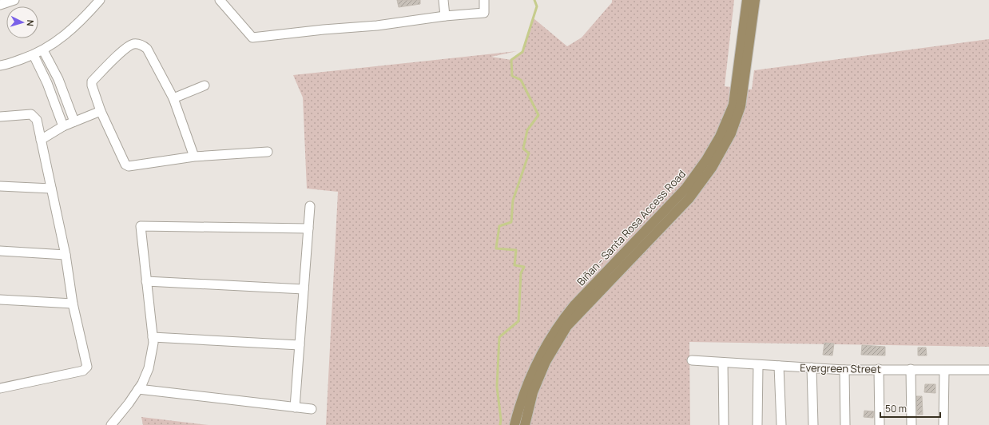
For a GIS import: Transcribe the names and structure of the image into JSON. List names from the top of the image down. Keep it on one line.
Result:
{"streets":{"main road":["Biñan - Santa Rosa Access Road"],"street":["Evergreen Street"]},"scale_bar":"50 m","north":"right"}
